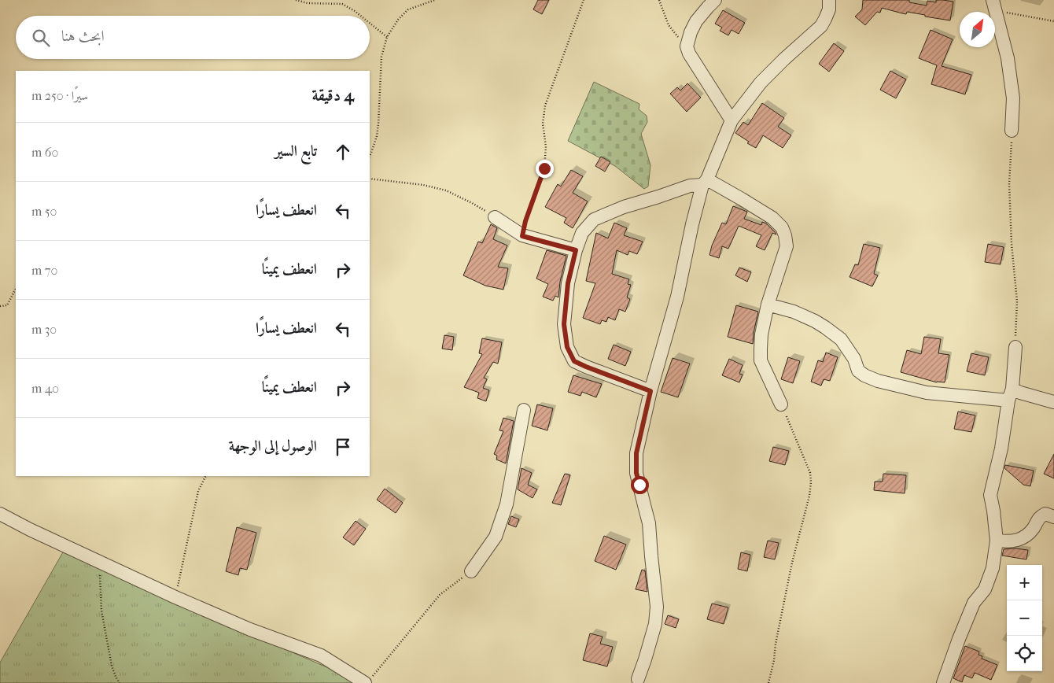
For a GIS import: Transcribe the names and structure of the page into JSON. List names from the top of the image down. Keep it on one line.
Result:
{"north":"top right","page":{"search":"ابحث هنا","heading":["4 دقيقة","سيرًا · 250 m"],"list":[["تابع السير","60 m"],["انعطف يسارًا","50 m"],["انعطف يمينًا","70 m"],["انعطف يسارًا","30 m"],["انعطف يمينًا","40 m"],"الوصول إلى الوجهة"],"map_buttons":["+","−"]}}
